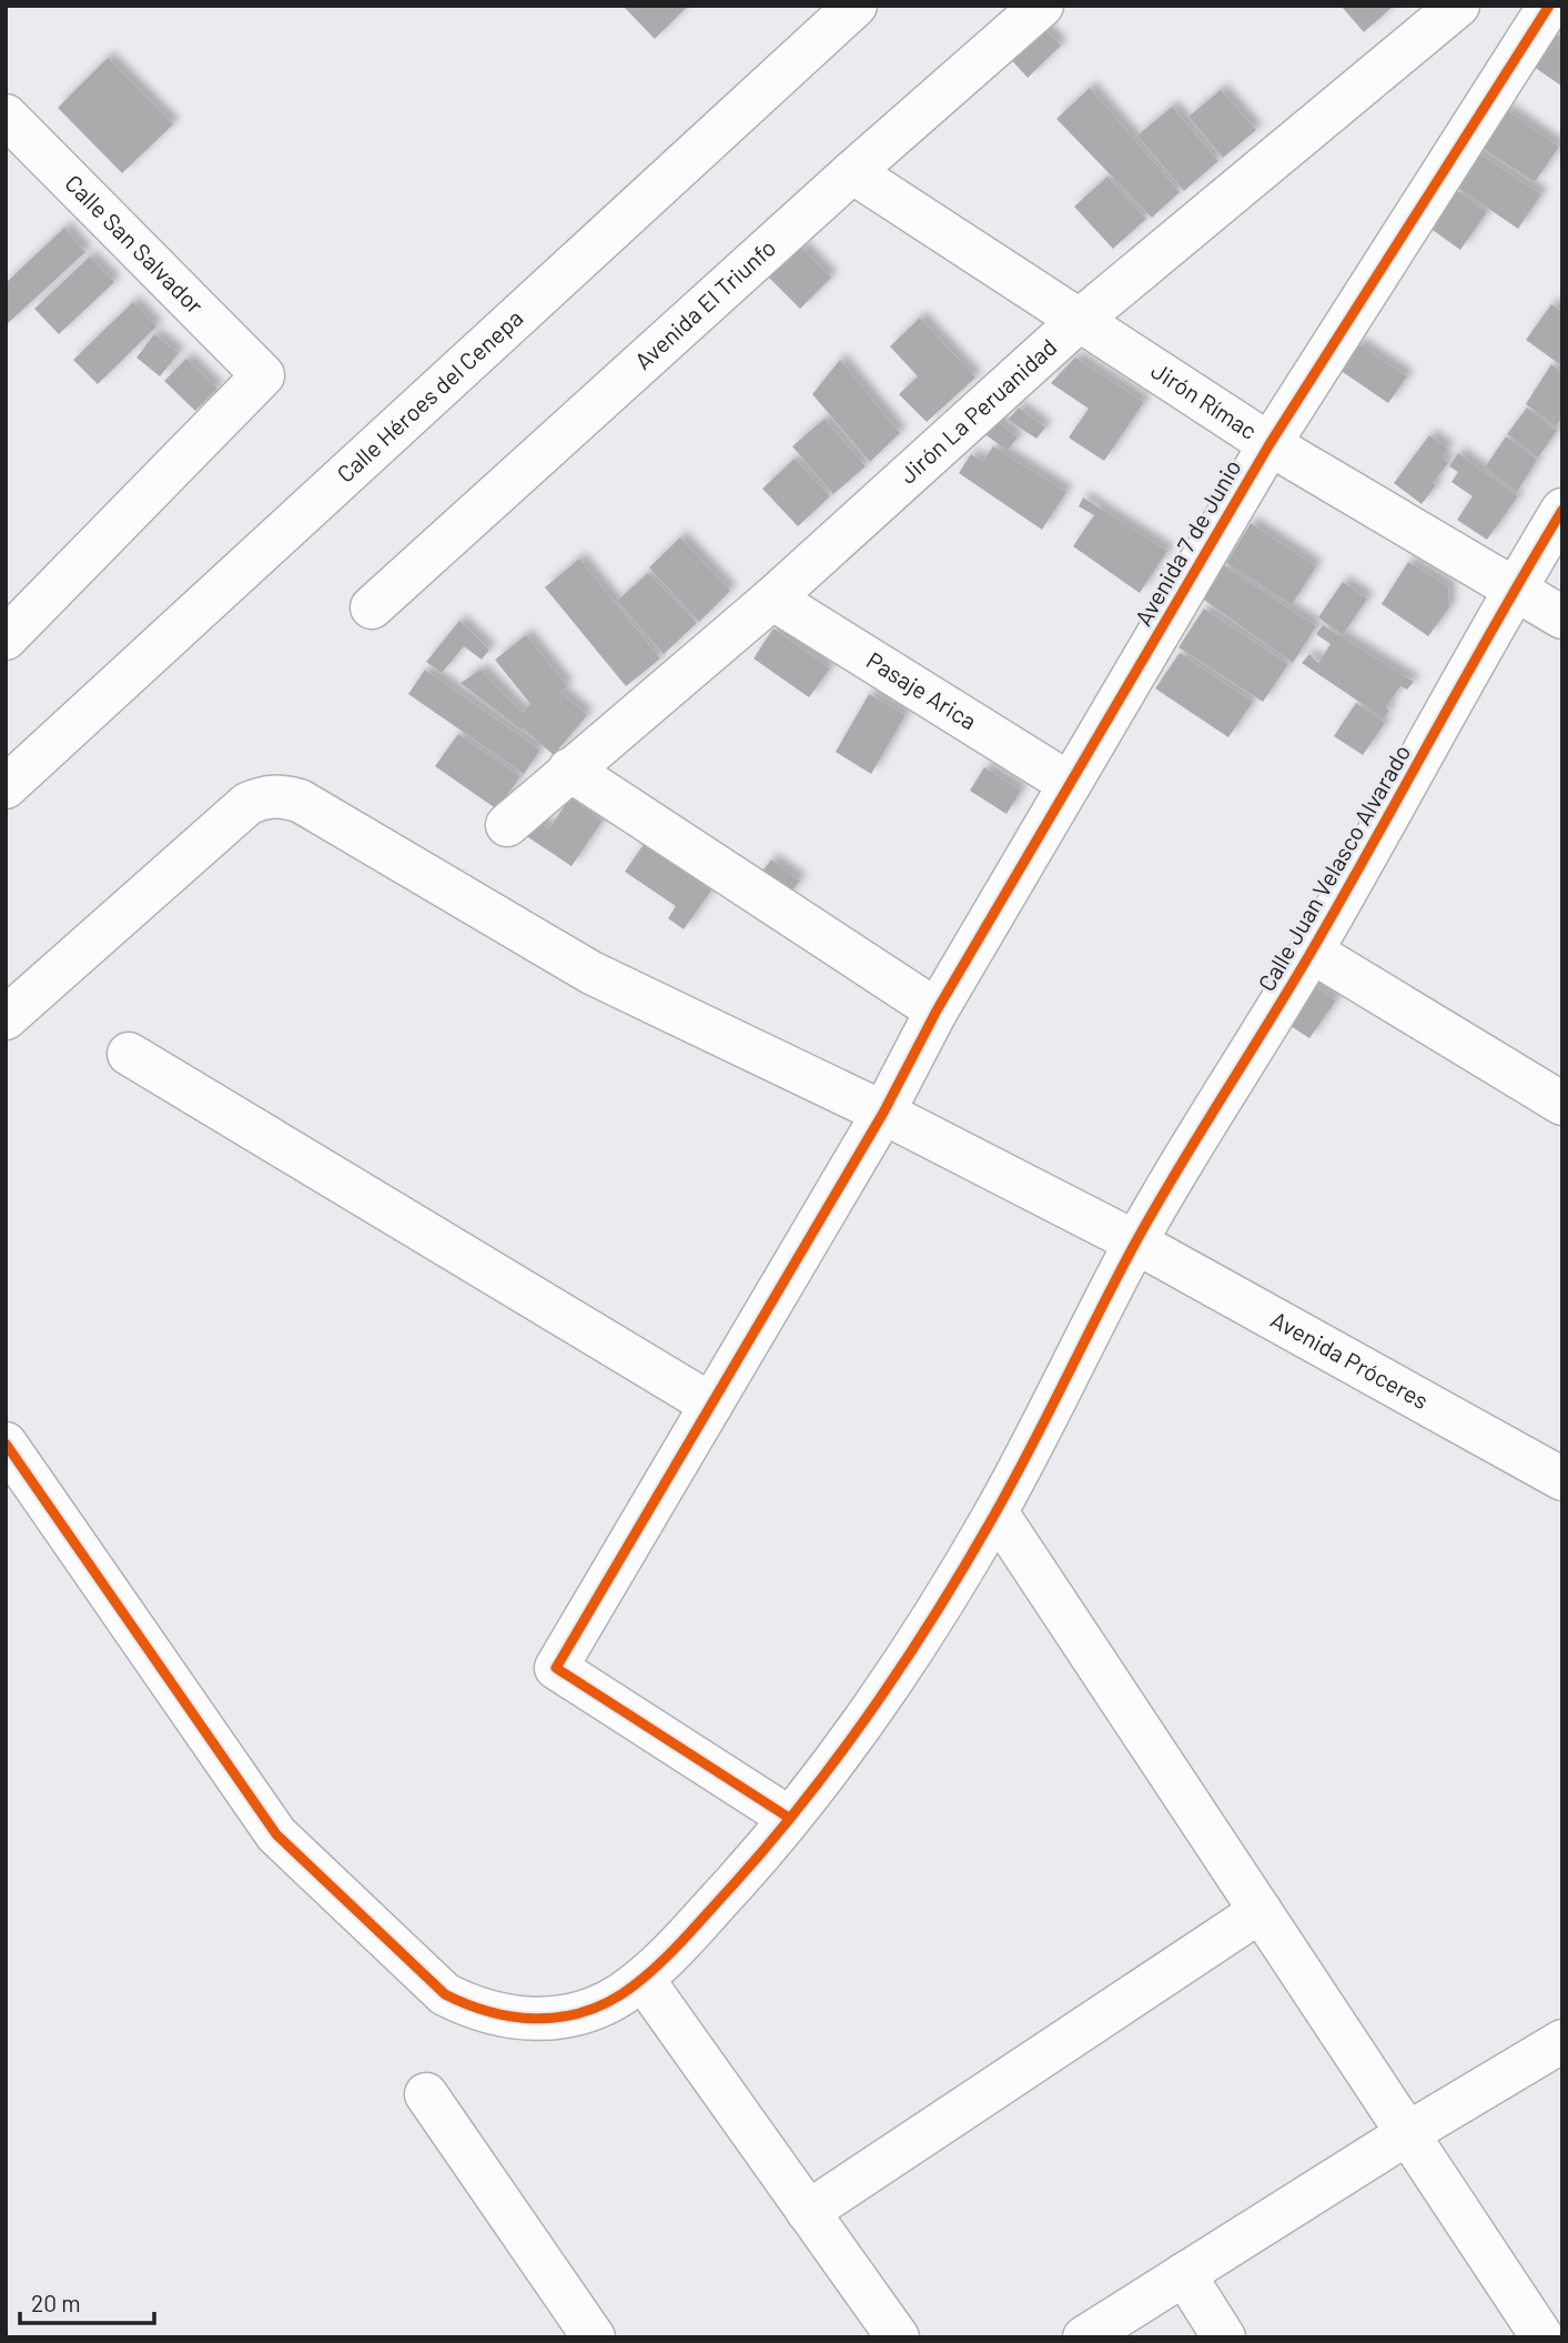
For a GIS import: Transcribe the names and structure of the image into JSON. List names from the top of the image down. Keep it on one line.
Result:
{"streets":{"street":["Calle San Salvador","Avenida El Triunfo","Calle Héroes del Cenepa","Jirón Rímac","Jirón La Peruanidad","Avenida 7 de Junio","Pasaje Arica","Calle Juan Velasco Alvarado","Avenida Próceres"]},"crossings":[["Avenida El Triunfo","Jirón Rímac"],["Jirón Rímac","Jirón La Peruanidad"],["Jirón Rímac","Avenida 7 de Junio"],["Jirón Rímac","Calle Juan Velasco Alvarado"],["Jirón La Peruanidad","Pasaje Arica"],["Avenida 7 de Junio","Pasaje Arica"],["Avenida 7 de Junio","Calle Juan Velasco Alvarado"],["Avenida 7 de Junio","Avenida Próceres"],["Calle Juan Velasco Alvarado","Avenida Próceres"]],"scale_bar":"20 m"}
